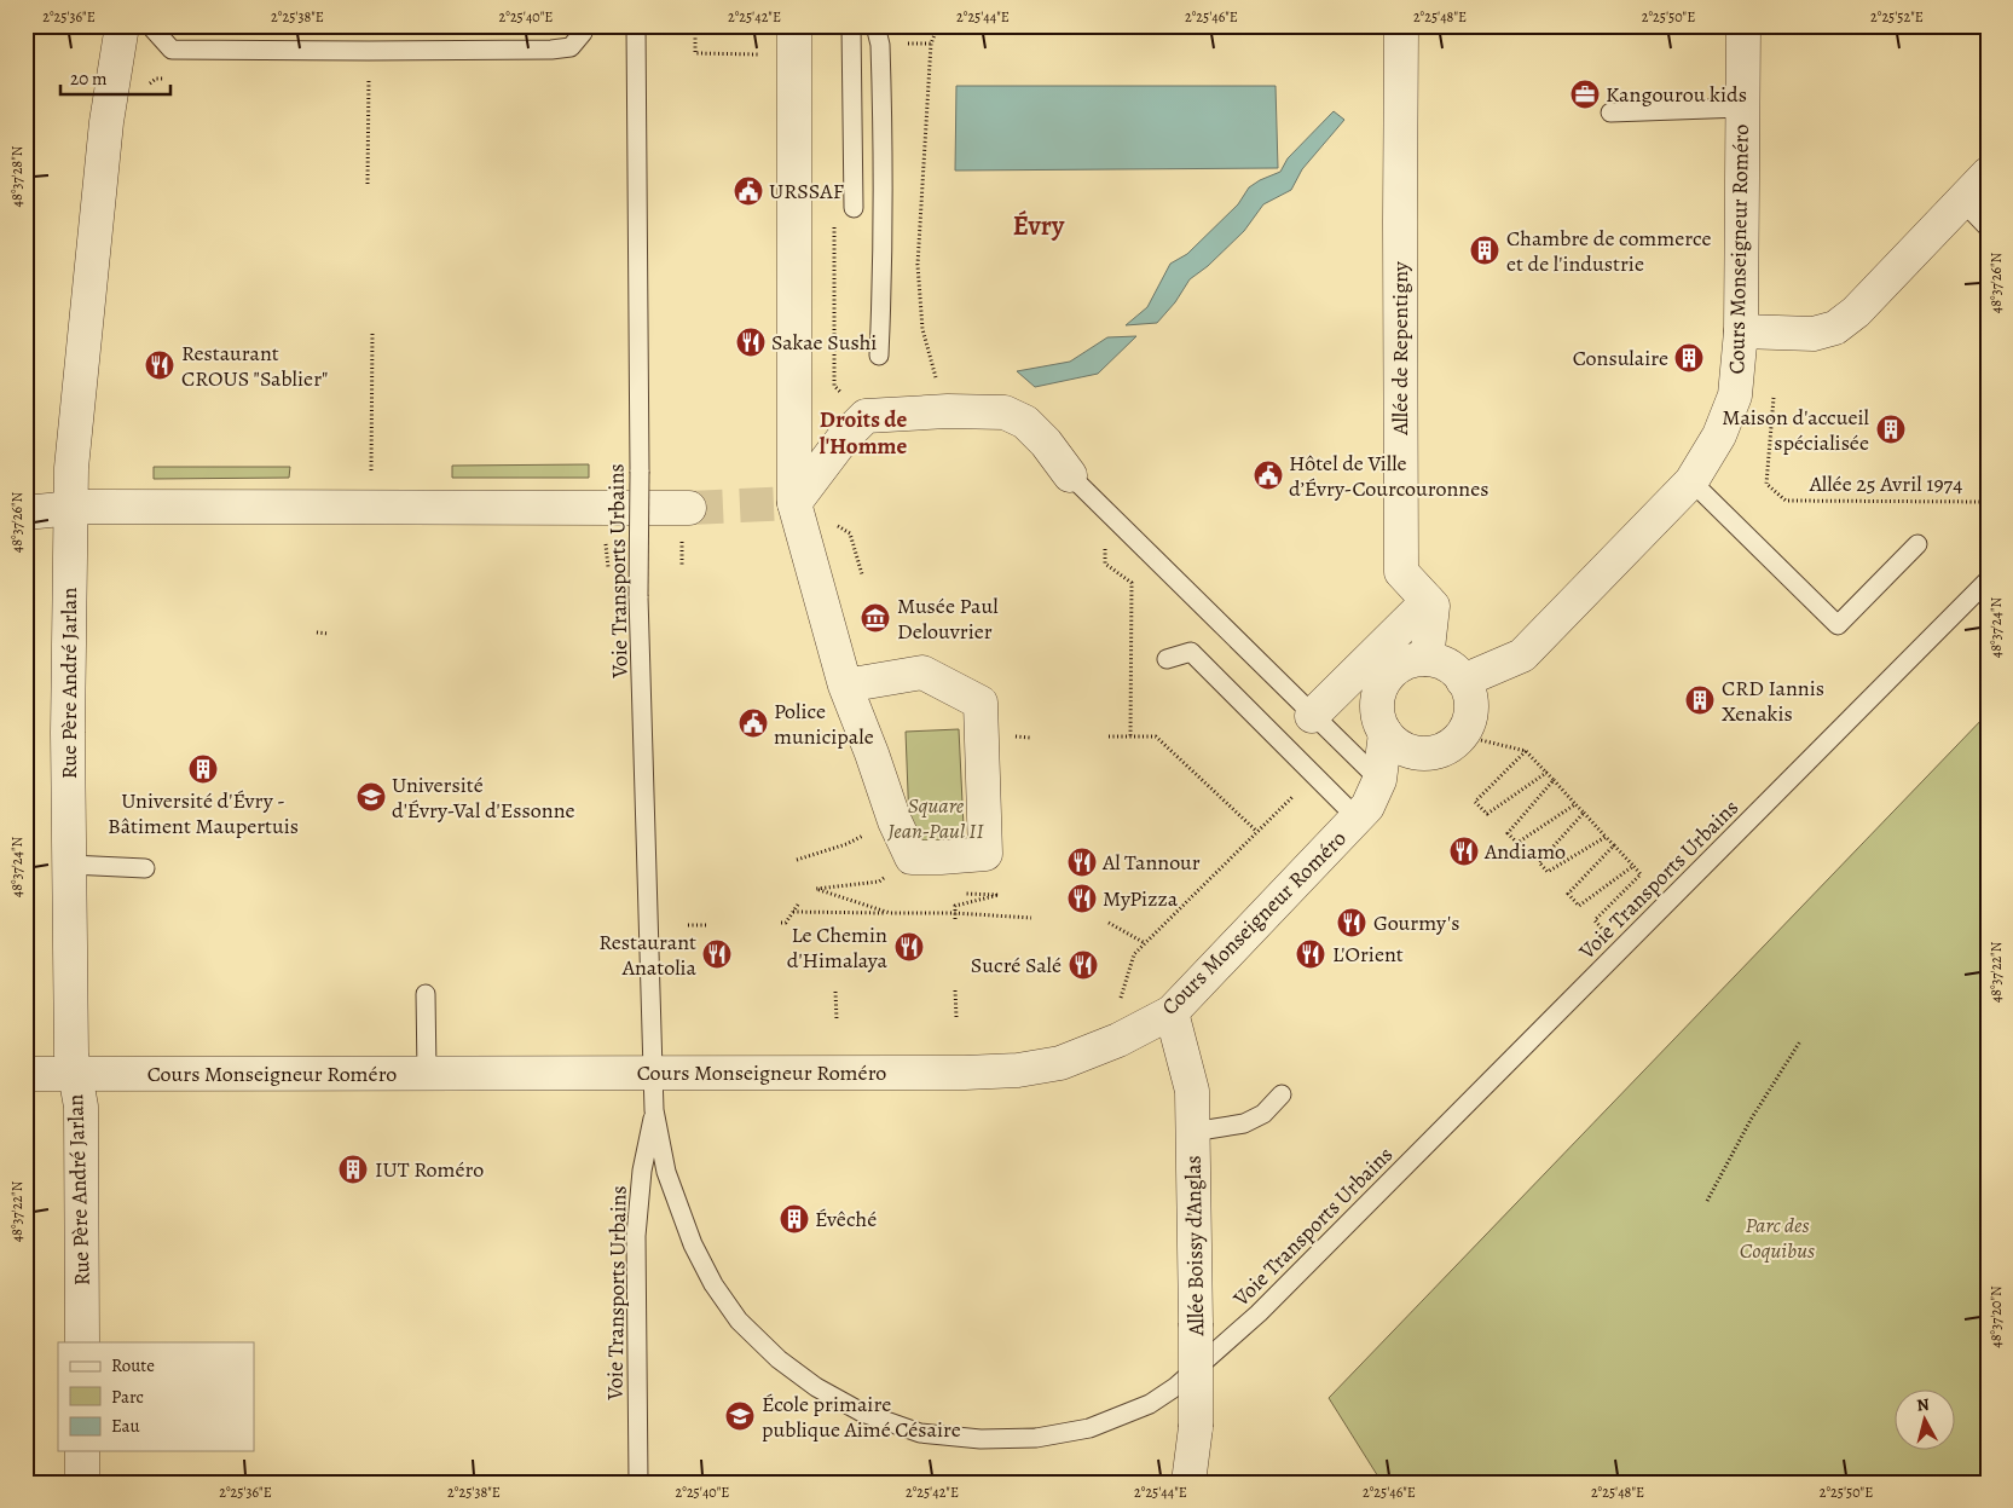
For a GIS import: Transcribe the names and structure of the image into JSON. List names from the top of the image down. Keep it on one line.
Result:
{"streets":{"street":["Cours Monseigneur Roméro","Allée de Repentigny","Rue Père André Jarlan","Allée Boissy d'Anglas"],"lane":["Voie Transports Urbains"],"path":["Allée 25 Avril 1974"]},"crossings":[["Cours Monseigneur Roméro","Voie Transports Urbains"],["Cours Monseigneur Roméro","Rue Père André Jarlan"],["Cours Monseigneur Roméro","Allée Boissy d'Anglas"]],"districts":["Évry","Droits de l'Homme"],"parks":["Square Jean-Paul II","Parc des Coquibus"],"places":{"office":["Kangourou kids"],"public building":["URSSAF","Hôtel de Ville d’Évry-Courcouronnes","Police municipale"],"building":["Chambre de commerce et de l'industrie","Consulaire","Maison d'accueil spécialisée","CRD Iannis Xenakis","Université d'Évry - Bâtiment Maupertuis","IUT Roméro","Évêché"],"restaurant":["Sakae Sushi","Restaurant CROUS \"Sablier\"","Andiamo","Al Tannour","MyPizza","Gourmy's","Le Chemin d'Himalaya","Restaurant Anatolia","L'Orient","Sucré Salé"],"museum":["Musée Paul Delouvrier"],"school or university":["Université d'Évry-Val d'Essonne","École primaire publique Aimé Césaire"]},"legend":["Route","Parc","Eau"],"scale_bar":"20 m","north":"top","coordinates":["2°25'36\"E","2°25'38\"E","2°25'40\"E","2°25'42\"E","2°25'44\"E","2°25'46\"E","2°25'48\"E","2°25'50\"E","2°25'52\"E","48°37'28\"N","48°37'26\"N","48°37'24\"N","48°37'22\"N","48°37'20\"N"]}
